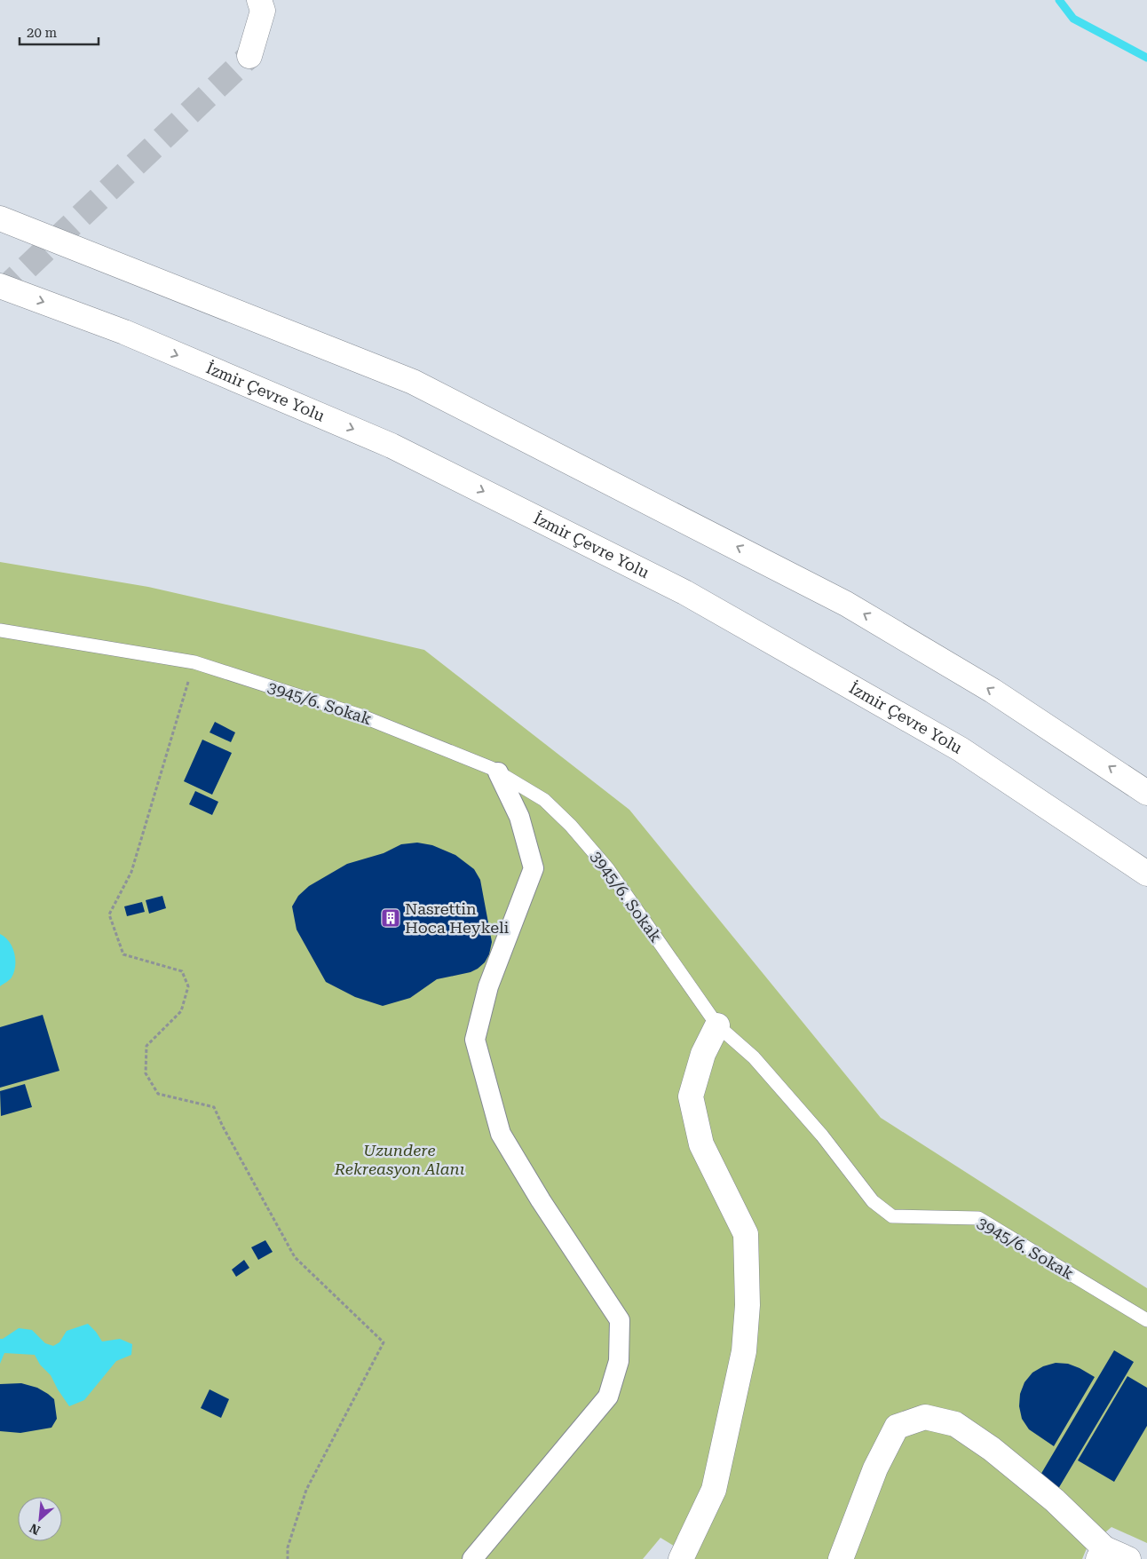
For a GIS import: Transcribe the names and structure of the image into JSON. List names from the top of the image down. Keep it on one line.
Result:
{"streets":{"main road":["İzmir Çevre Yolu"],"lane":["3945/6. Sokak"]},"parks":["Uzundere Rekreasyon Alanı"],"places":{"building":["Nasrettin Hoca Heykeli"]},"scale_bar":"20 m","north":"bottom left"}
